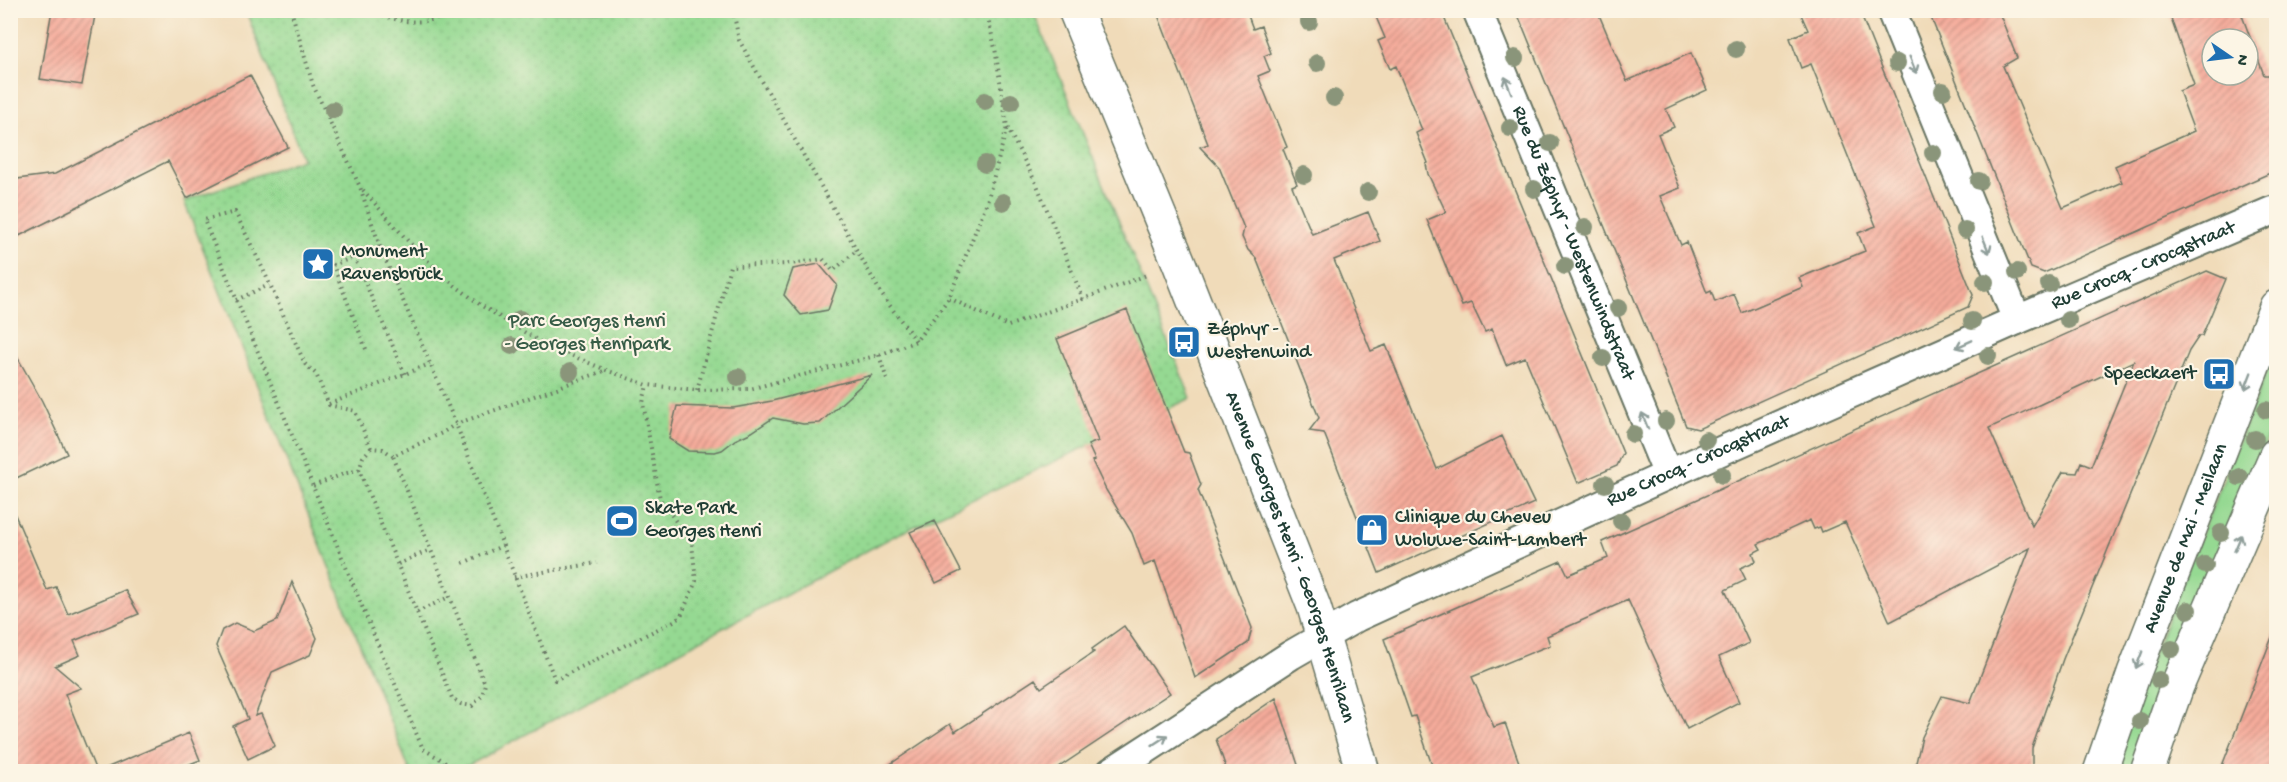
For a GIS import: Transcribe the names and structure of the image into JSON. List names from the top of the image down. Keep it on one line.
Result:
{"streets":{"street":["Rue du Zéphyr - Westenwindstraat","Rue Crocq - Crocqstraat","Avenue de Mai - Meilaan","Avenue Georges Henri - Georges Henrilaan"]},"crossings":[["Rue du Zéphyr - Westenwindstraat","Rue Crocq - Crocqstraat"],["Rue Crocq - Crocqstraat","Avenue Georges Henri - Georges Henrilaan"]],"one_way":["Rue du Zéphyr - Westenwindstraat"],"parks":["Parc Georges Henri - Georges Henripark"],"places":{"place":["Monument Ravensbrück"],"bus stop":["Zéphyr - Westenwind","Speeckaert"],"sports":["Skate Park Georges Henri"],"shop":["Clinique du Cheveu Woluwe-Saint-Lambert"]},"north":"right"}
